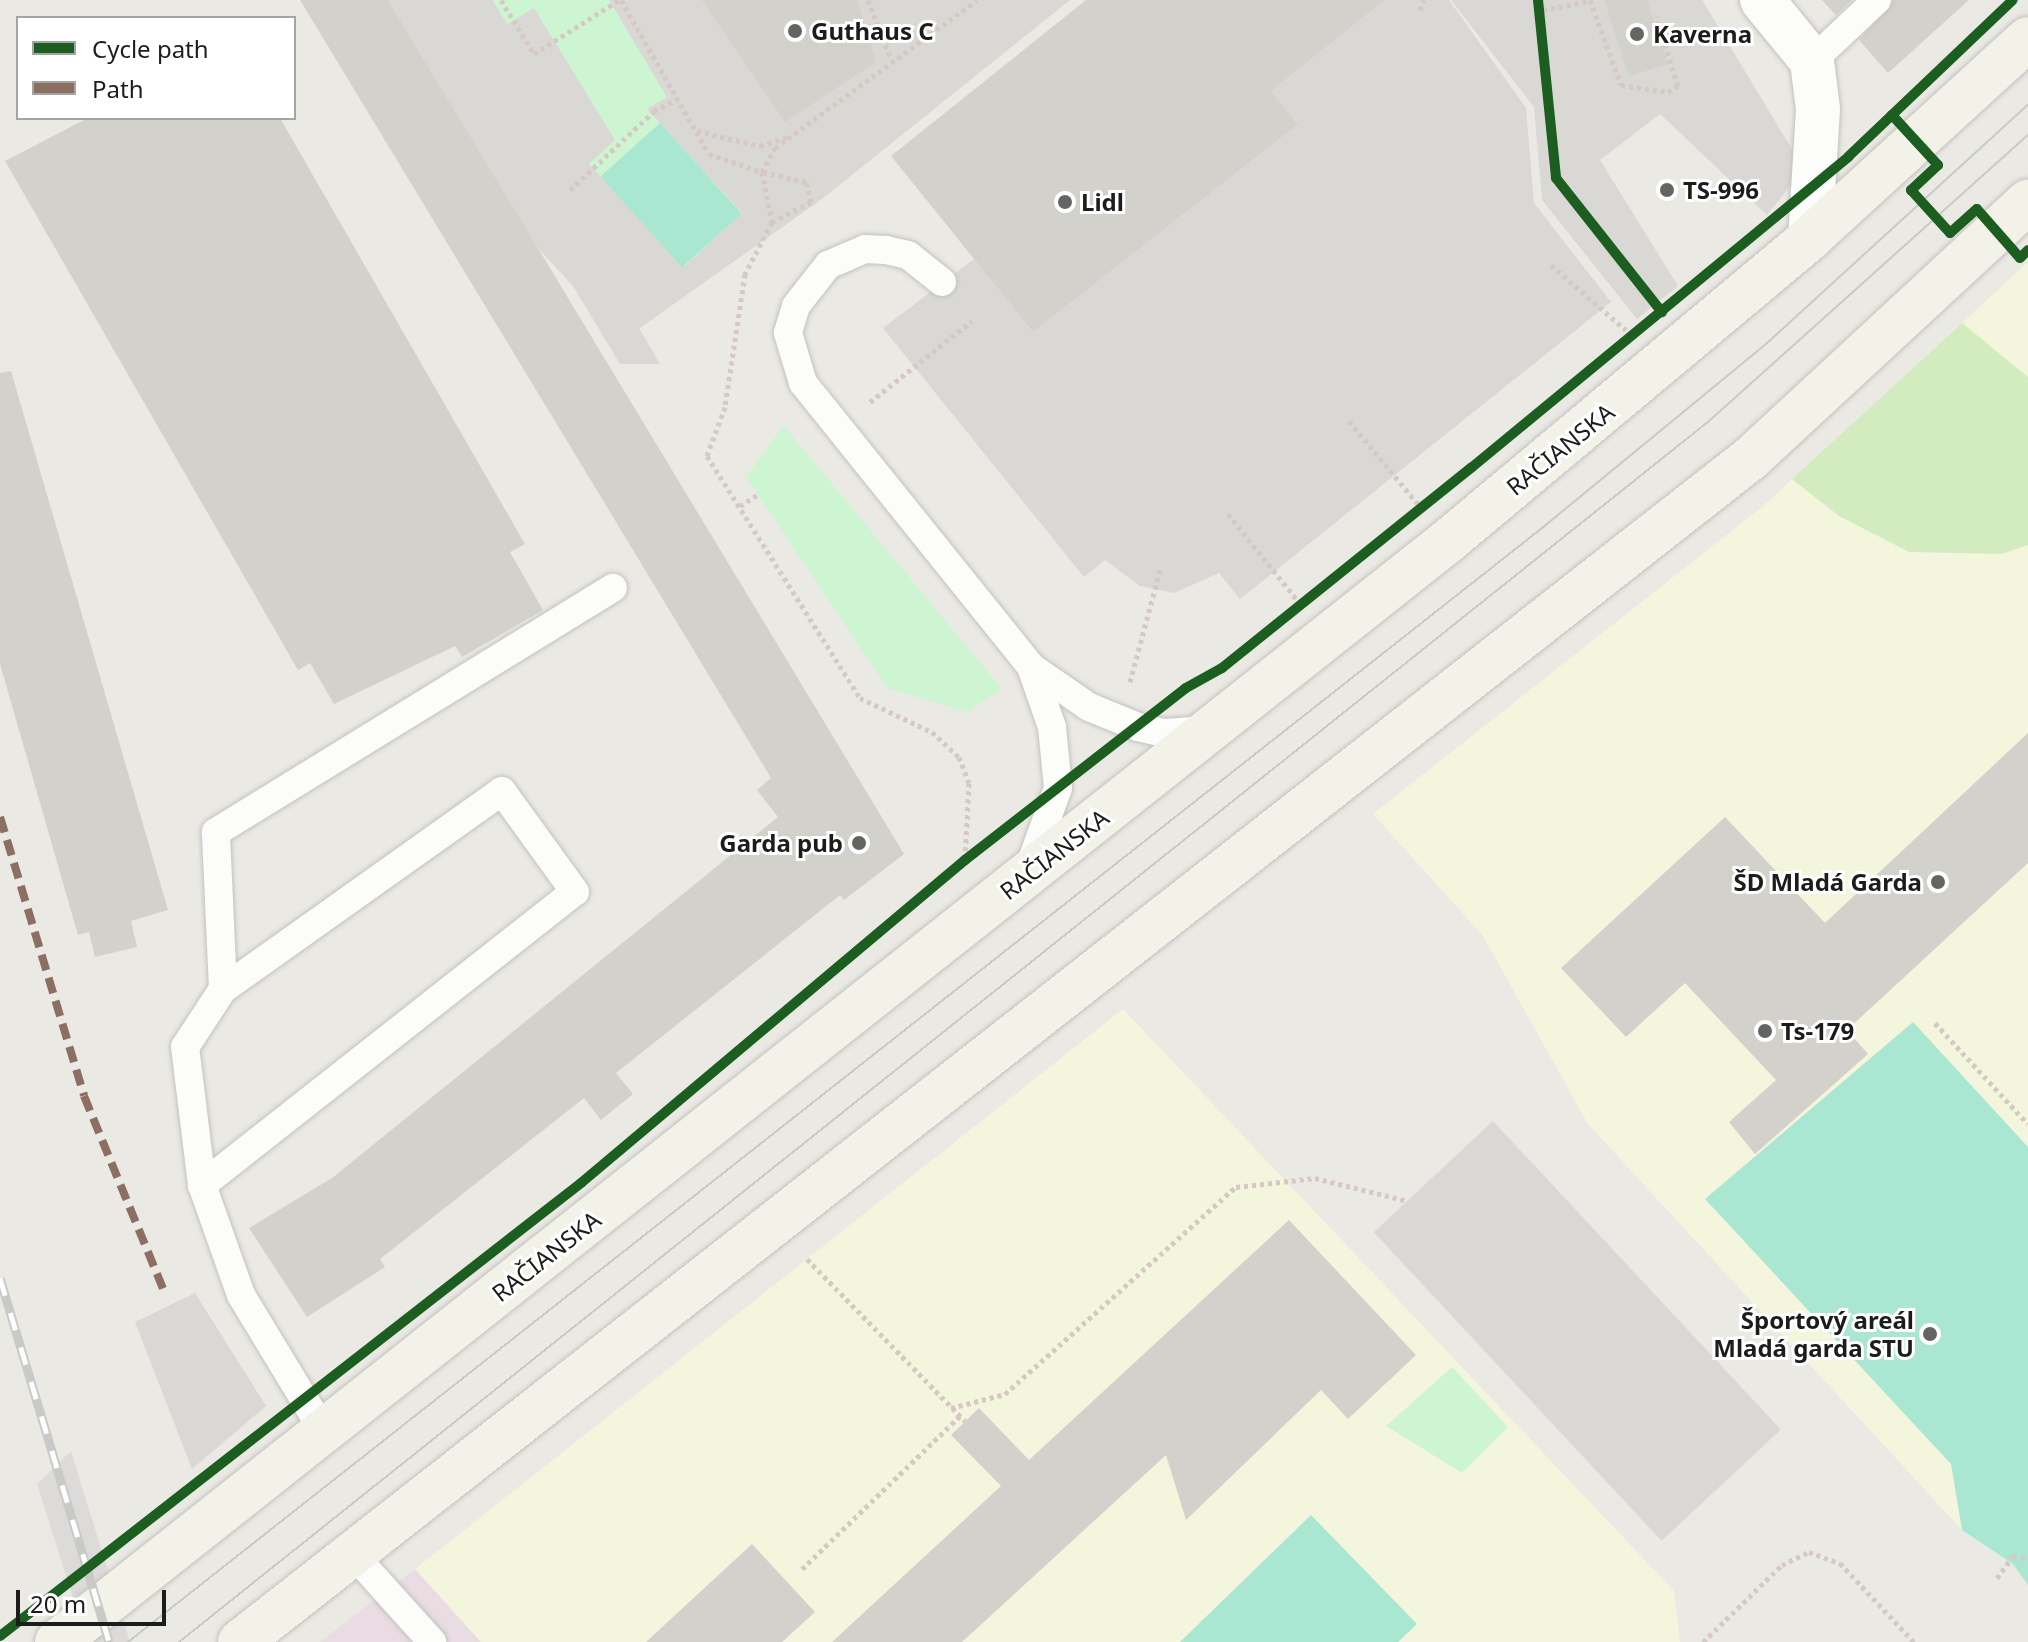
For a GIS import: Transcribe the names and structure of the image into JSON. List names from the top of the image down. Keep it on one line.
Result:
{"streets":{"main road":["RAČIANSKA"]},"places":["Guthaus C","Kaverna","TS-996","Lidl","Garda pub","ŠD Mladá Garda","Ts-179","Športový areál Mladá garda STU"],"legend":["Cycle path","Path"],"scale_bar":"20 m"}
